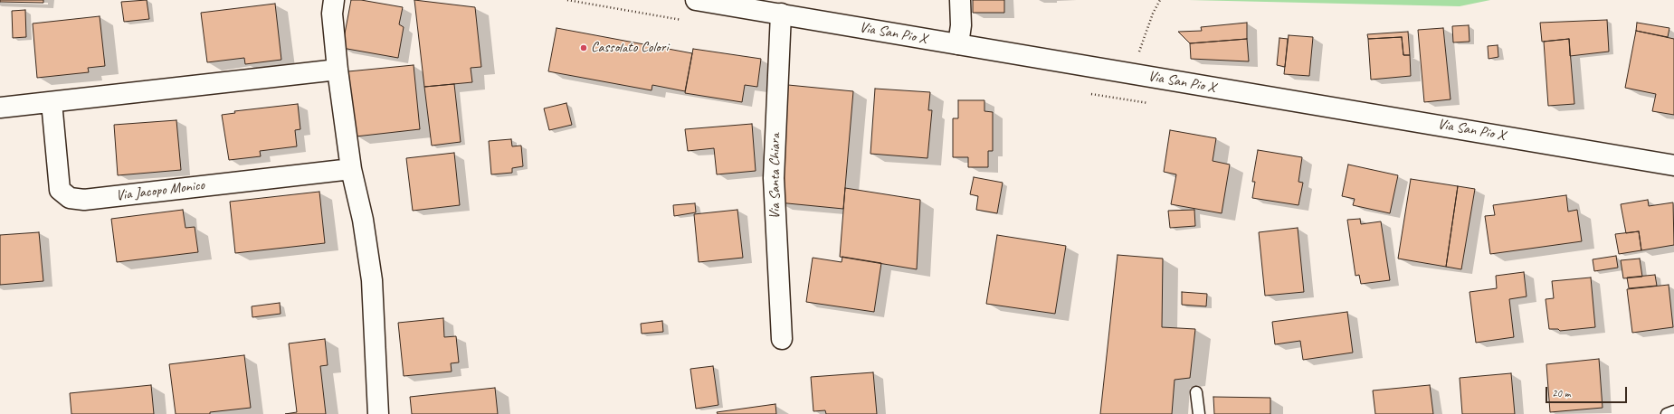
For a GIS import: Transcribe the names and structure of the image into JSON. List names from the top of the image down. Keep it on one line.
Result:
{"streets":{"street":["Via San Pio X","Via Santa Chiara","Via Jacopo Monico"]},"crossings":[["Via San Pio X","Via Santa Chiara"]],"places":["Cassolato Colori"],"scale_bar":"20 m"}
